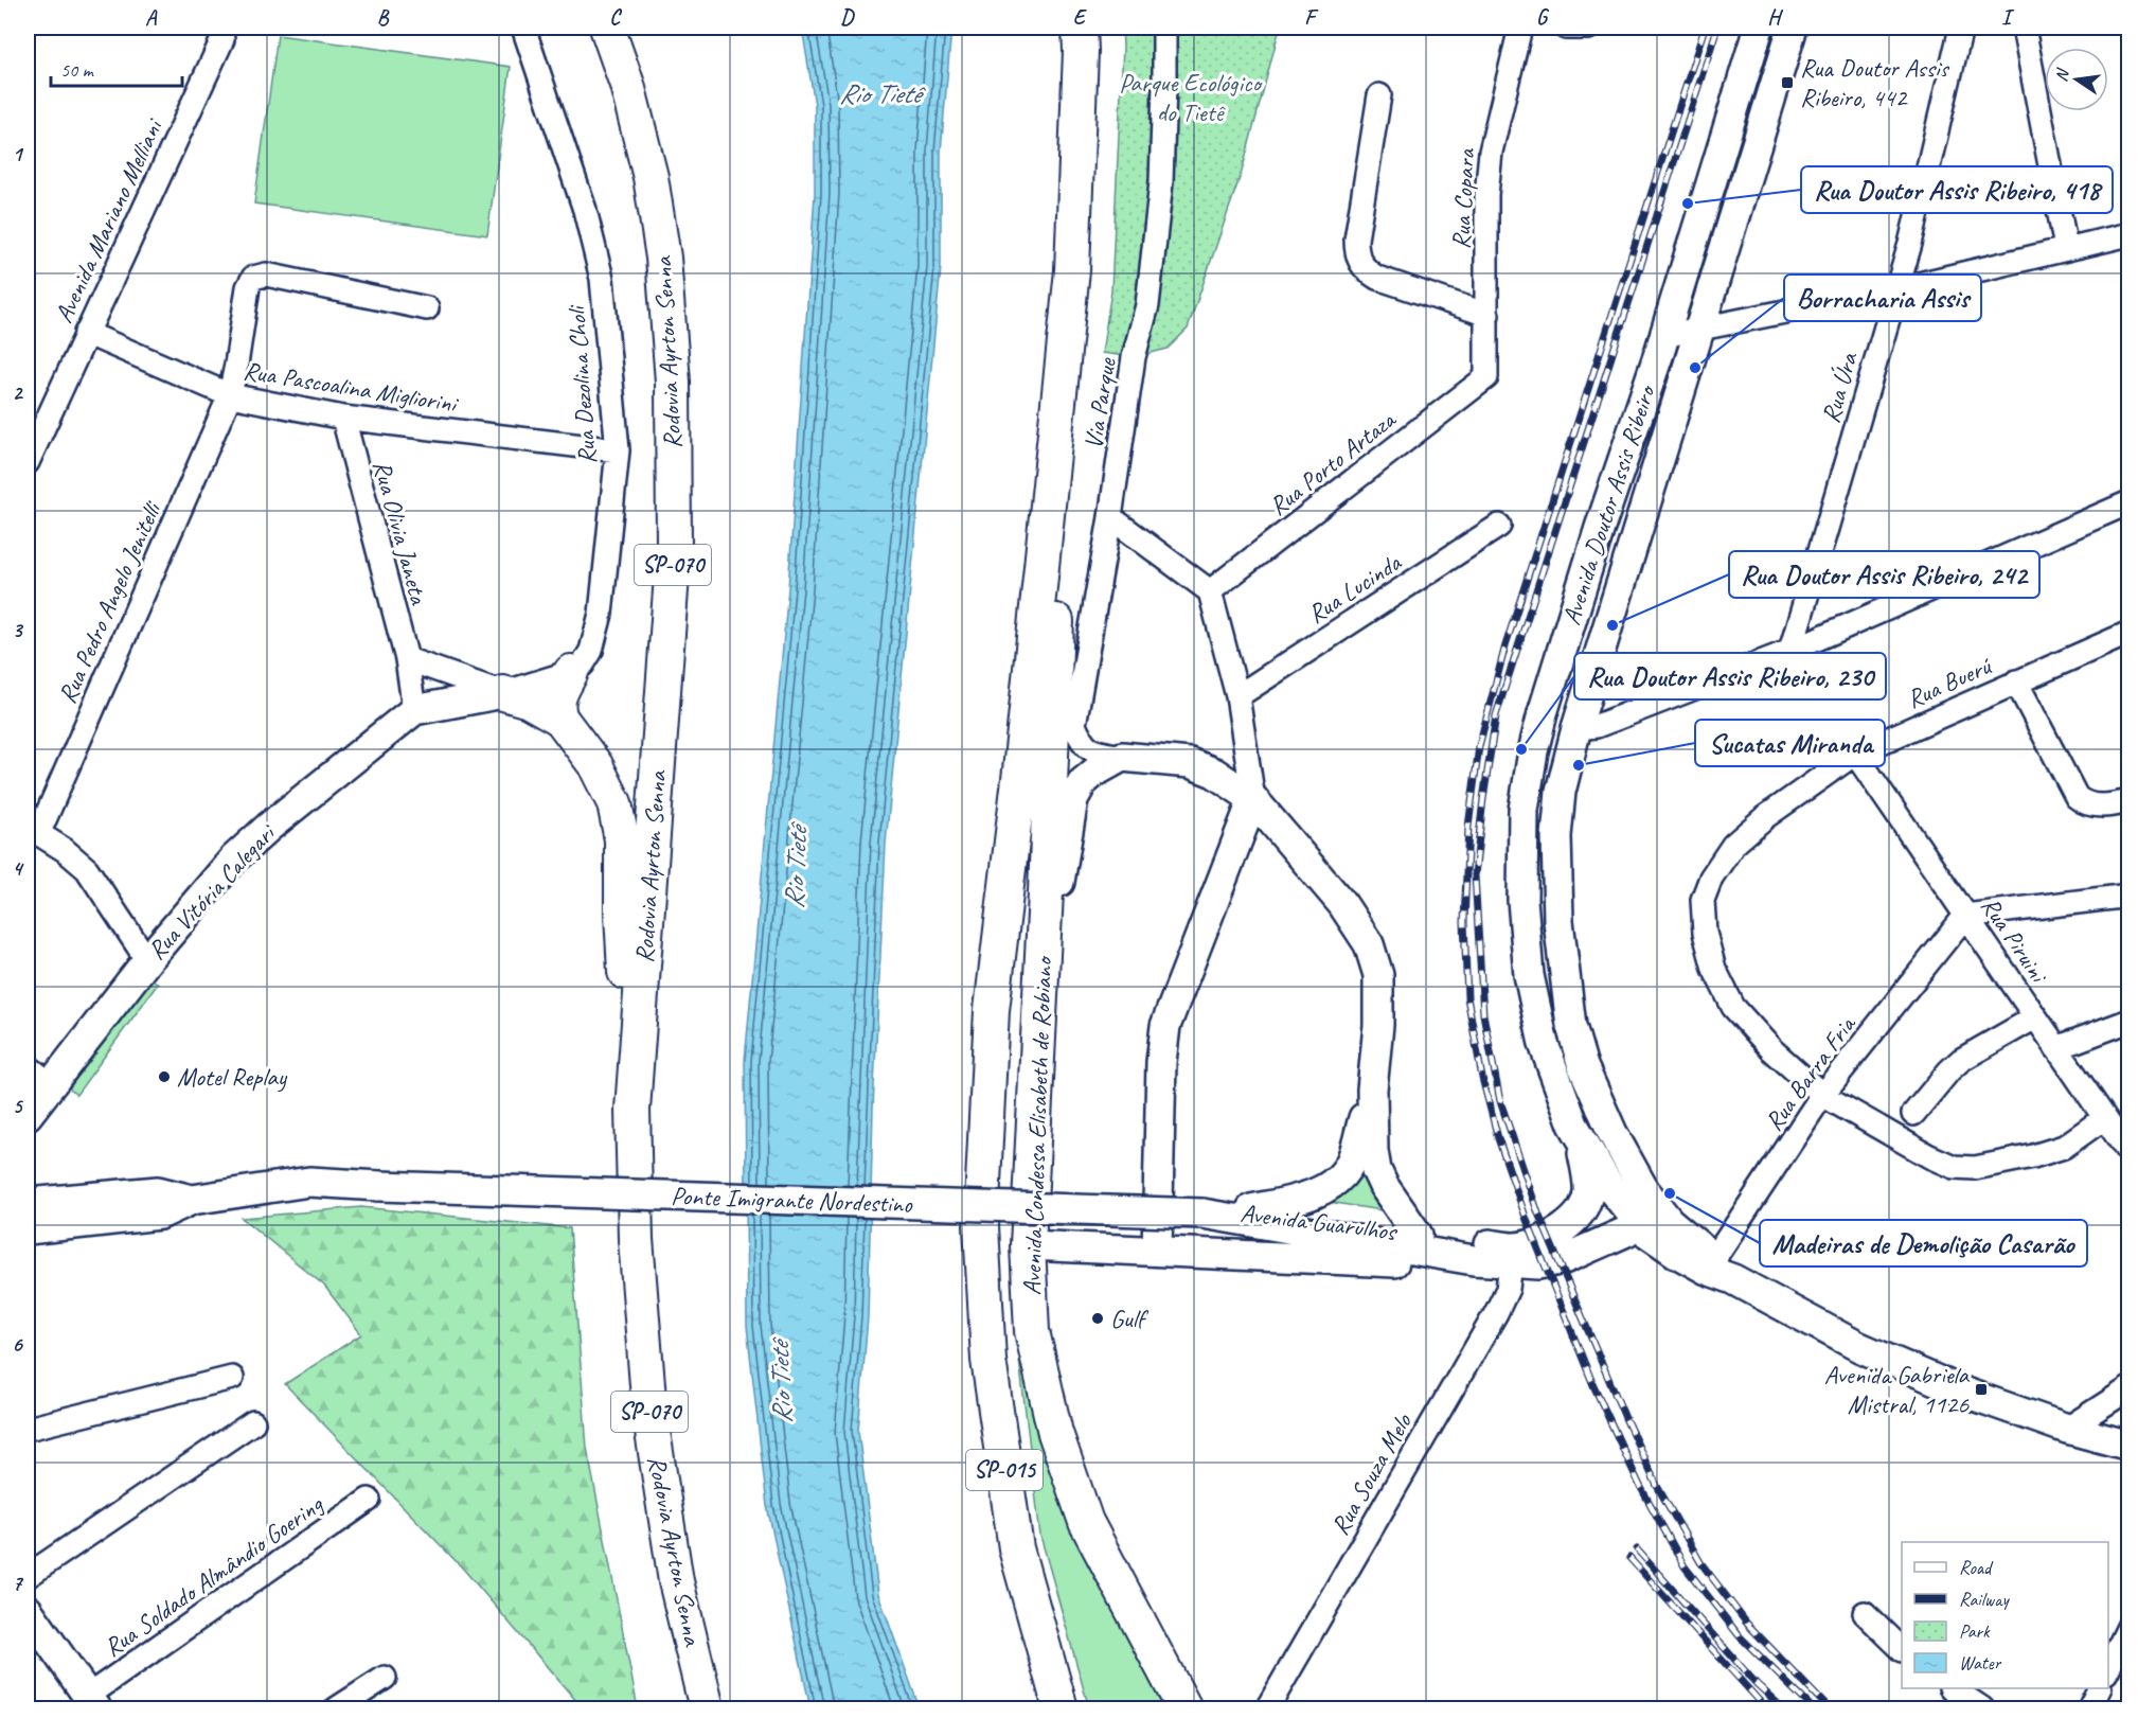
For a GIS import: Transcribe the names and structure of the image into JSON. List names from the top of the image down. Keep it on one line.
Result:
{"streets":{"highway":["Rodovia Ayrton Senna","SP-070","Avenida Condessa Elisabeth de Robiano","SP-015"],"main road":["Avenida Doutor Assis Ribeiro","Rua Vitória Calegari","Ponte Imigrante Nordestino","Avenida Guarulhos"],"street":["Rua Copara","Avenida Mariano Melliani","Rua Dezolina Choli","Rua Pascoalina Migliorini","Rua Úra","Via Parque","Rua Porto Artaza","Rua Olivia Janeta","Rua Lucinda","Rua Pedro Angelo Jenitelli","Rua Buerú","Rua Piruini","Rua Barra Fria","Rua Souza Melo","Rua Soldado Almândio Goering"]},"crossings":[["Rua Copara","Rua Porto Artaza"],["Avenida Mariano Melliani","Rua Pascoalina Migliorini"],["Rua Dezolina Choli","Rua Pascoalina Migliorini"],["Rua Pascoalina Migliorini","Rua Olivia Janeta"],["Rua Pascoalina Migliorini","Rua Pedro Angelo Jenitelli"],["Avenida Doutor Assis Ribeiro","Avenida Guarulhos"],["Rua Olivia Janeta","Rua Vitória Calegari"],["Rua Buerú","Rua Piruini"],["Rua Buerú","Rua Barra Fria"],["Rua Piruini","Rua Barra Fria"],["Avenida Condessa Elisabeth de Robiano","Avenida Guarulhos"],["Avenida Condessa Elisabeth de Robiano","SP-015"],["Ponte Imigrante Nordestino","Avenida Guarulhos"],["Avenida Guarulhos","Rua Souza Melo"]],"water":["Rio Tietê"],"parks":["Parque Ecológico do Tietê"],"places":{"transit":["Rua Doutor Assis Ribeiro, 442","Avenida Gabriela Mistral, 1126"],"other":["Rua Doutor Assis Ribeiro, 418","Borracharia Assis","Rua Doutor Assis Ribeiro, 242","Rua Doutor Assis Ribeiro, 230","Sucatas Miranda","Motel Replay","Madeiras de Demolição Casarão","Gulf"]},"legend":["Road","Railway","Park","Water"],"scale_bar":"50 m","north":"left","grid":{"columns":["A","B","C","D","E","F","G","H","I"],"rows":["1","2","3","4","5","6","7"]}}
